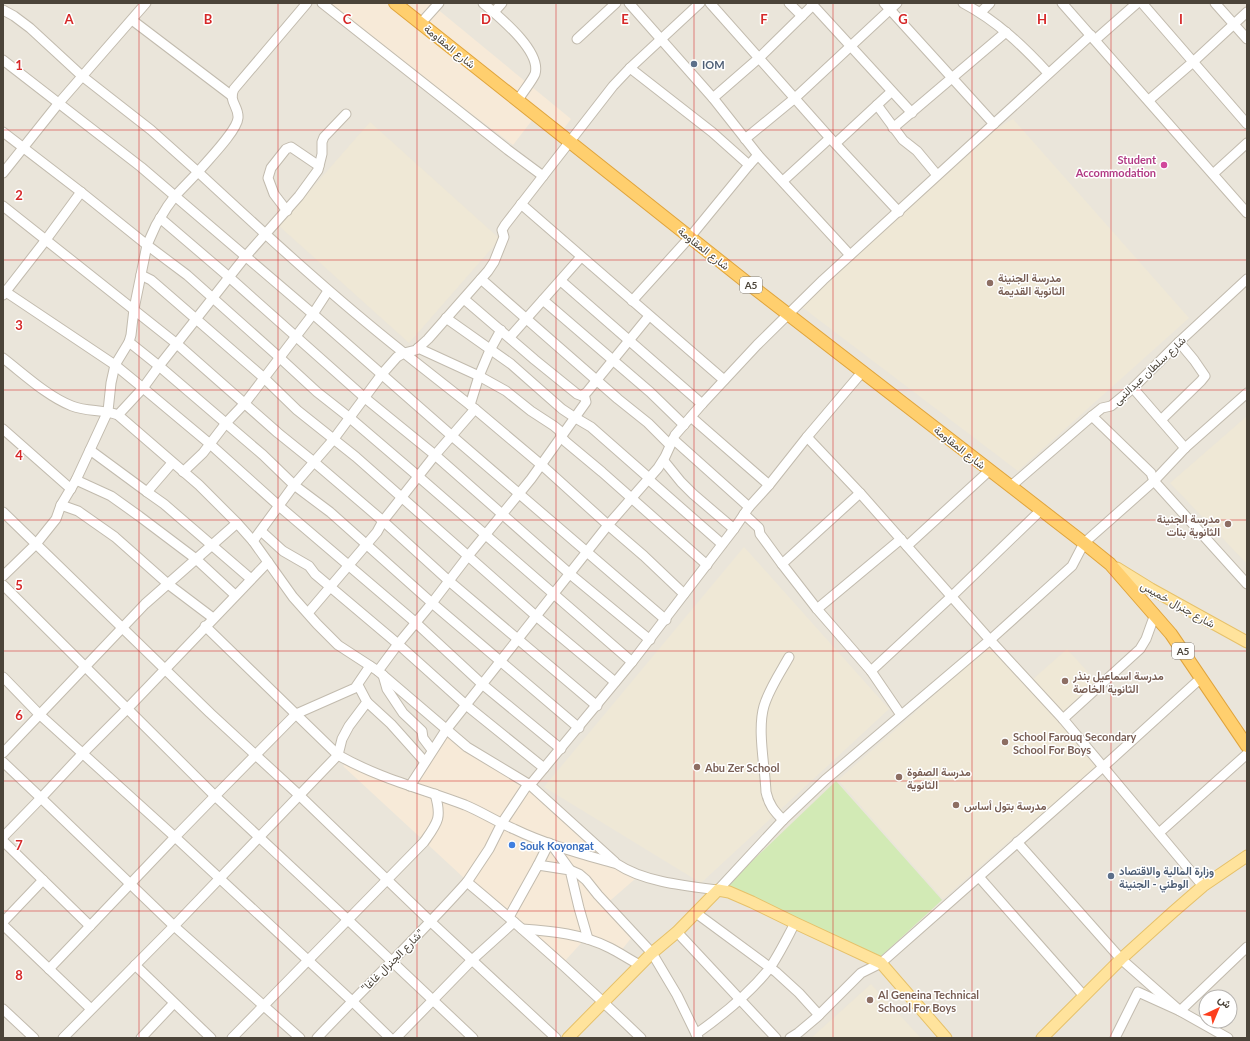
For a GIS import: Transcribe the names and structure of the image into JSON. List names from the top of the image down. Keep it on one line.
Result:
{"streets":{"highway":["شارع المقاومة","A5"],"main road":["شارع جنرال خميس"],"street":["شارع سلطان عبدالنبى","\"شارع الجنرال غاغا\""]},"crossings":[["شارع المقاومة","A5"],["شارع المقاومة","شارع سلطان عبدالنبى"],["شارع المقاومة","شارع جنرال خميس"],["شارع المقاومة","\"شارع الجنرال غاغا\""],["A5","شارع جنرال خميس"]],"places":["IOM","Student Accommodation","مدرسة الجنينة الثانوية القديمة","مدرسة الجنينة الثانوية بنات","مدرسة اسماعيل بنذر الثانوية الخاصة","School Farouq Secondary School For Boys","Abu Zer School","مدرسة الصفوة الثانوية","مدرسة بتول أساس","Souk Koyongat","وزارة المالية والاقتصاد الوطني - الجنينة","Al Geneina Technical School For Boys"],"north":"top right","grid":{"columns":["A","B","C","D","E","F","G","H","I"],"rows":["1","2","3","4","5","6","7","8"]}}
